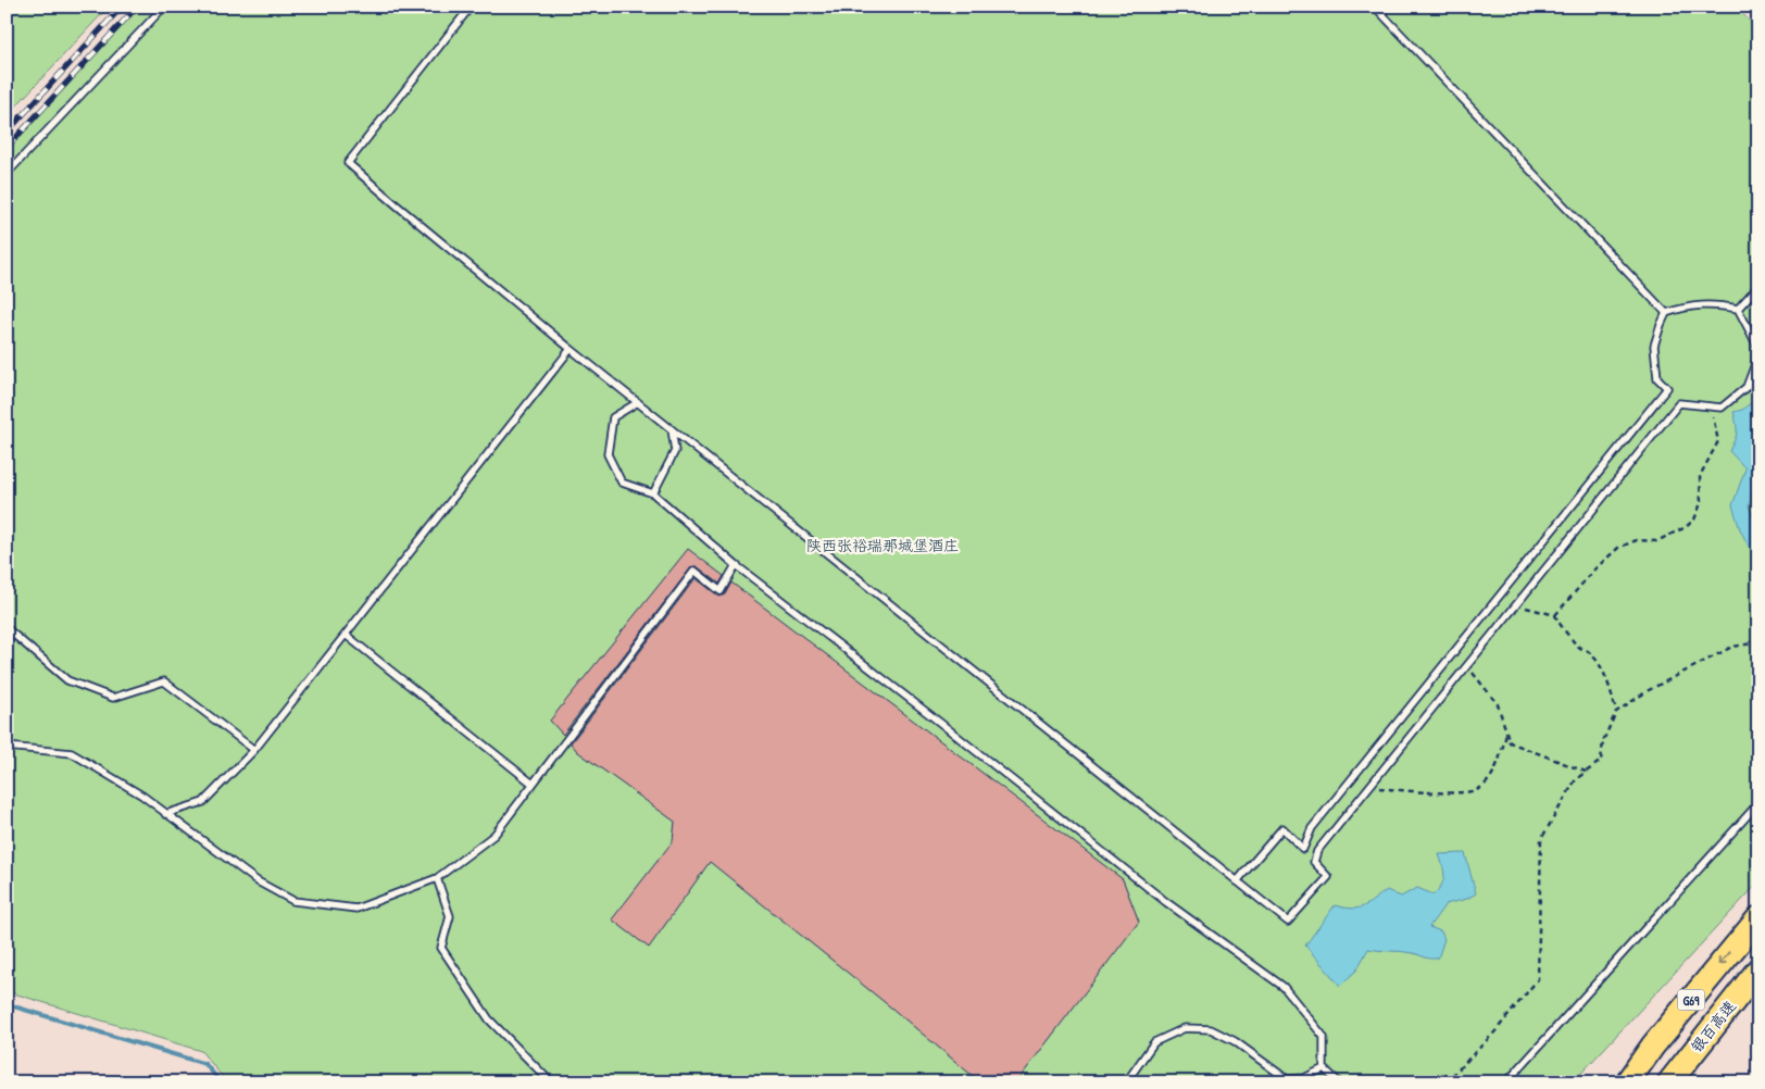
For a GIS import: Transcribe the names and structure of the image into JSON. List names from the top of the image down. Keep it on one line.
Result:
{"streets":{"highway":["G69","银百高速"]},"parks":["陕西张裕瑞那城堡酒庄"]}
